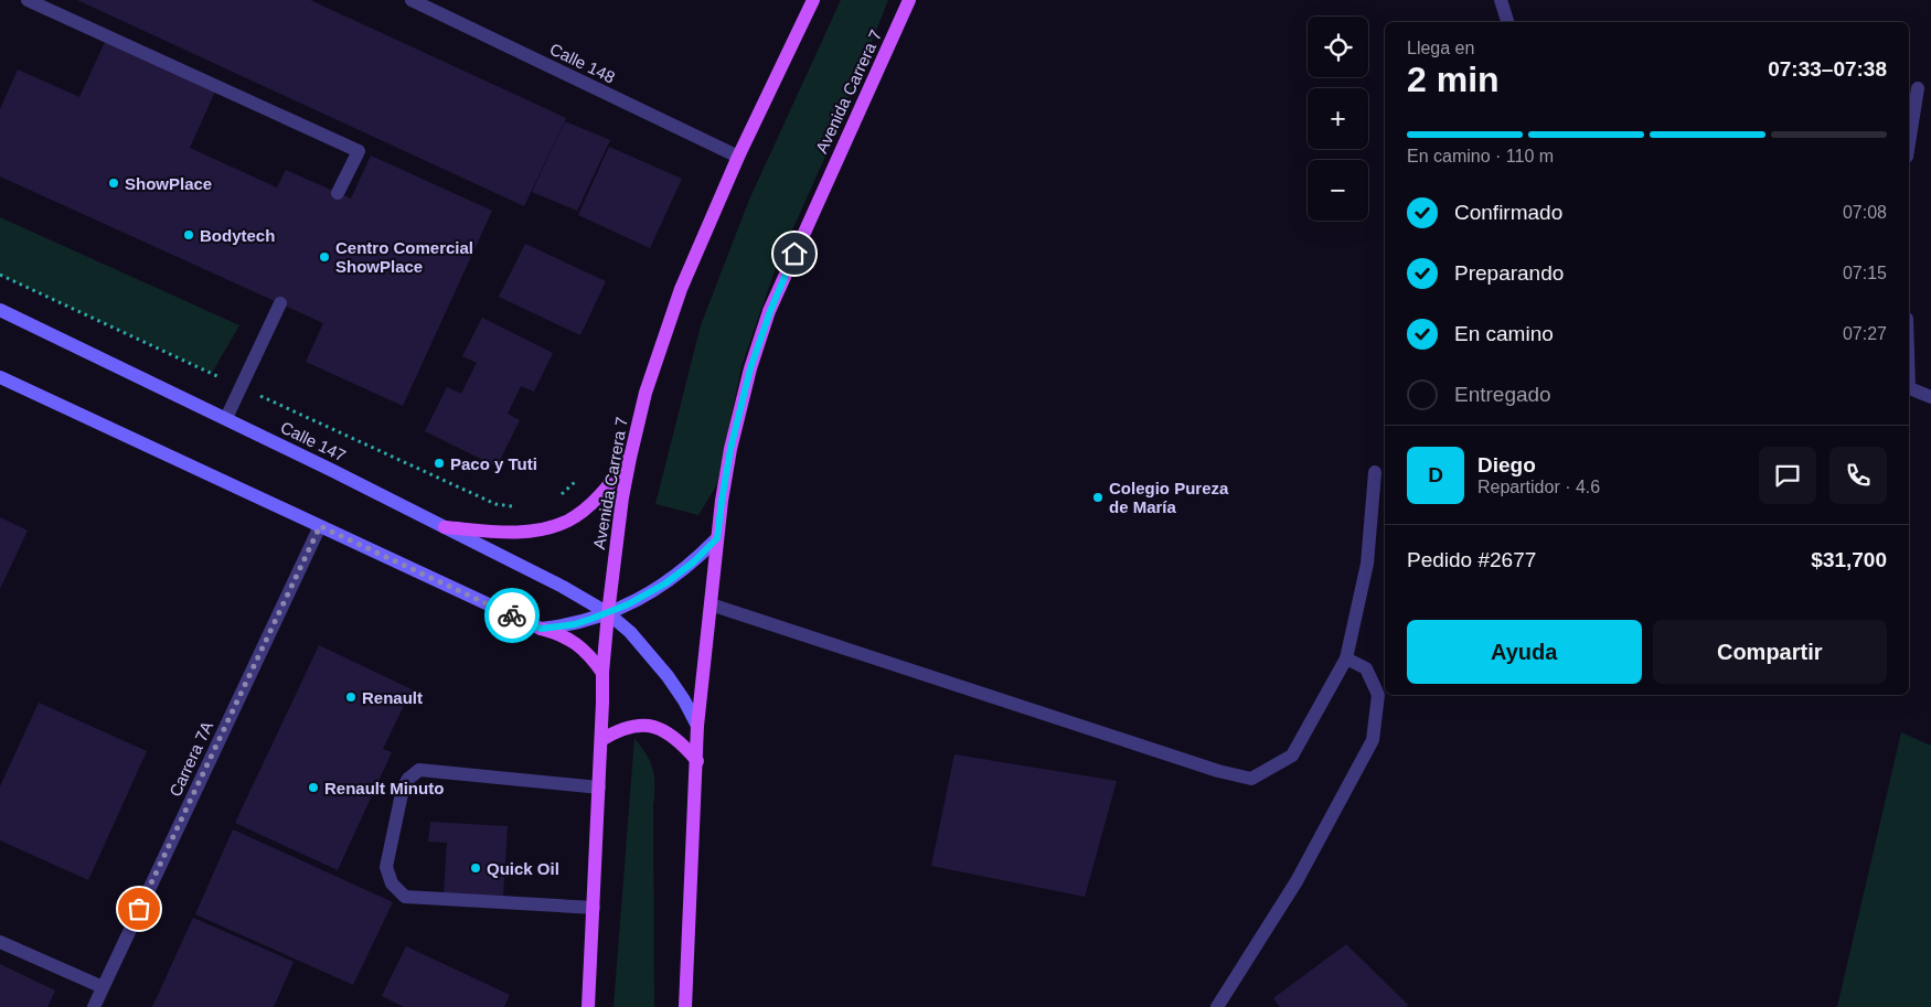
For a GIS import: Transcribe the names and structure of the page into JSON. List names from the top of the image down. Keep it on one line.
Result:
{"streets":{"main road":["Avenida Carrera 7","Calle 147"],"street":["Calle 148","Carrera 7A"]},"crossings":[["Calle 148","Avenida Carrera 7"],["Avenida Carrera 7","Calle 147"]],"places":["ShowPlace","Bodytech","Centro Comercial ShowPlace","Paco y Tuti","Colegio Pureza de María","Renault","Renault Minuto","Quick Oil"],"page":{"map_buttons":["+","−"],"heading":["2 min","Llega en","07:33–07:38"],"panel":["Diego","Repartidor · 4.6","Pedido #2677","$31,700"],"bar":"En camino · 110 m","list":[["Confirmado","07:08"],["Preparando","07:15"],["En camino","07:27"],"Entregado"],"round":"D","buttons":["Ayuda","Compartir"]}}
